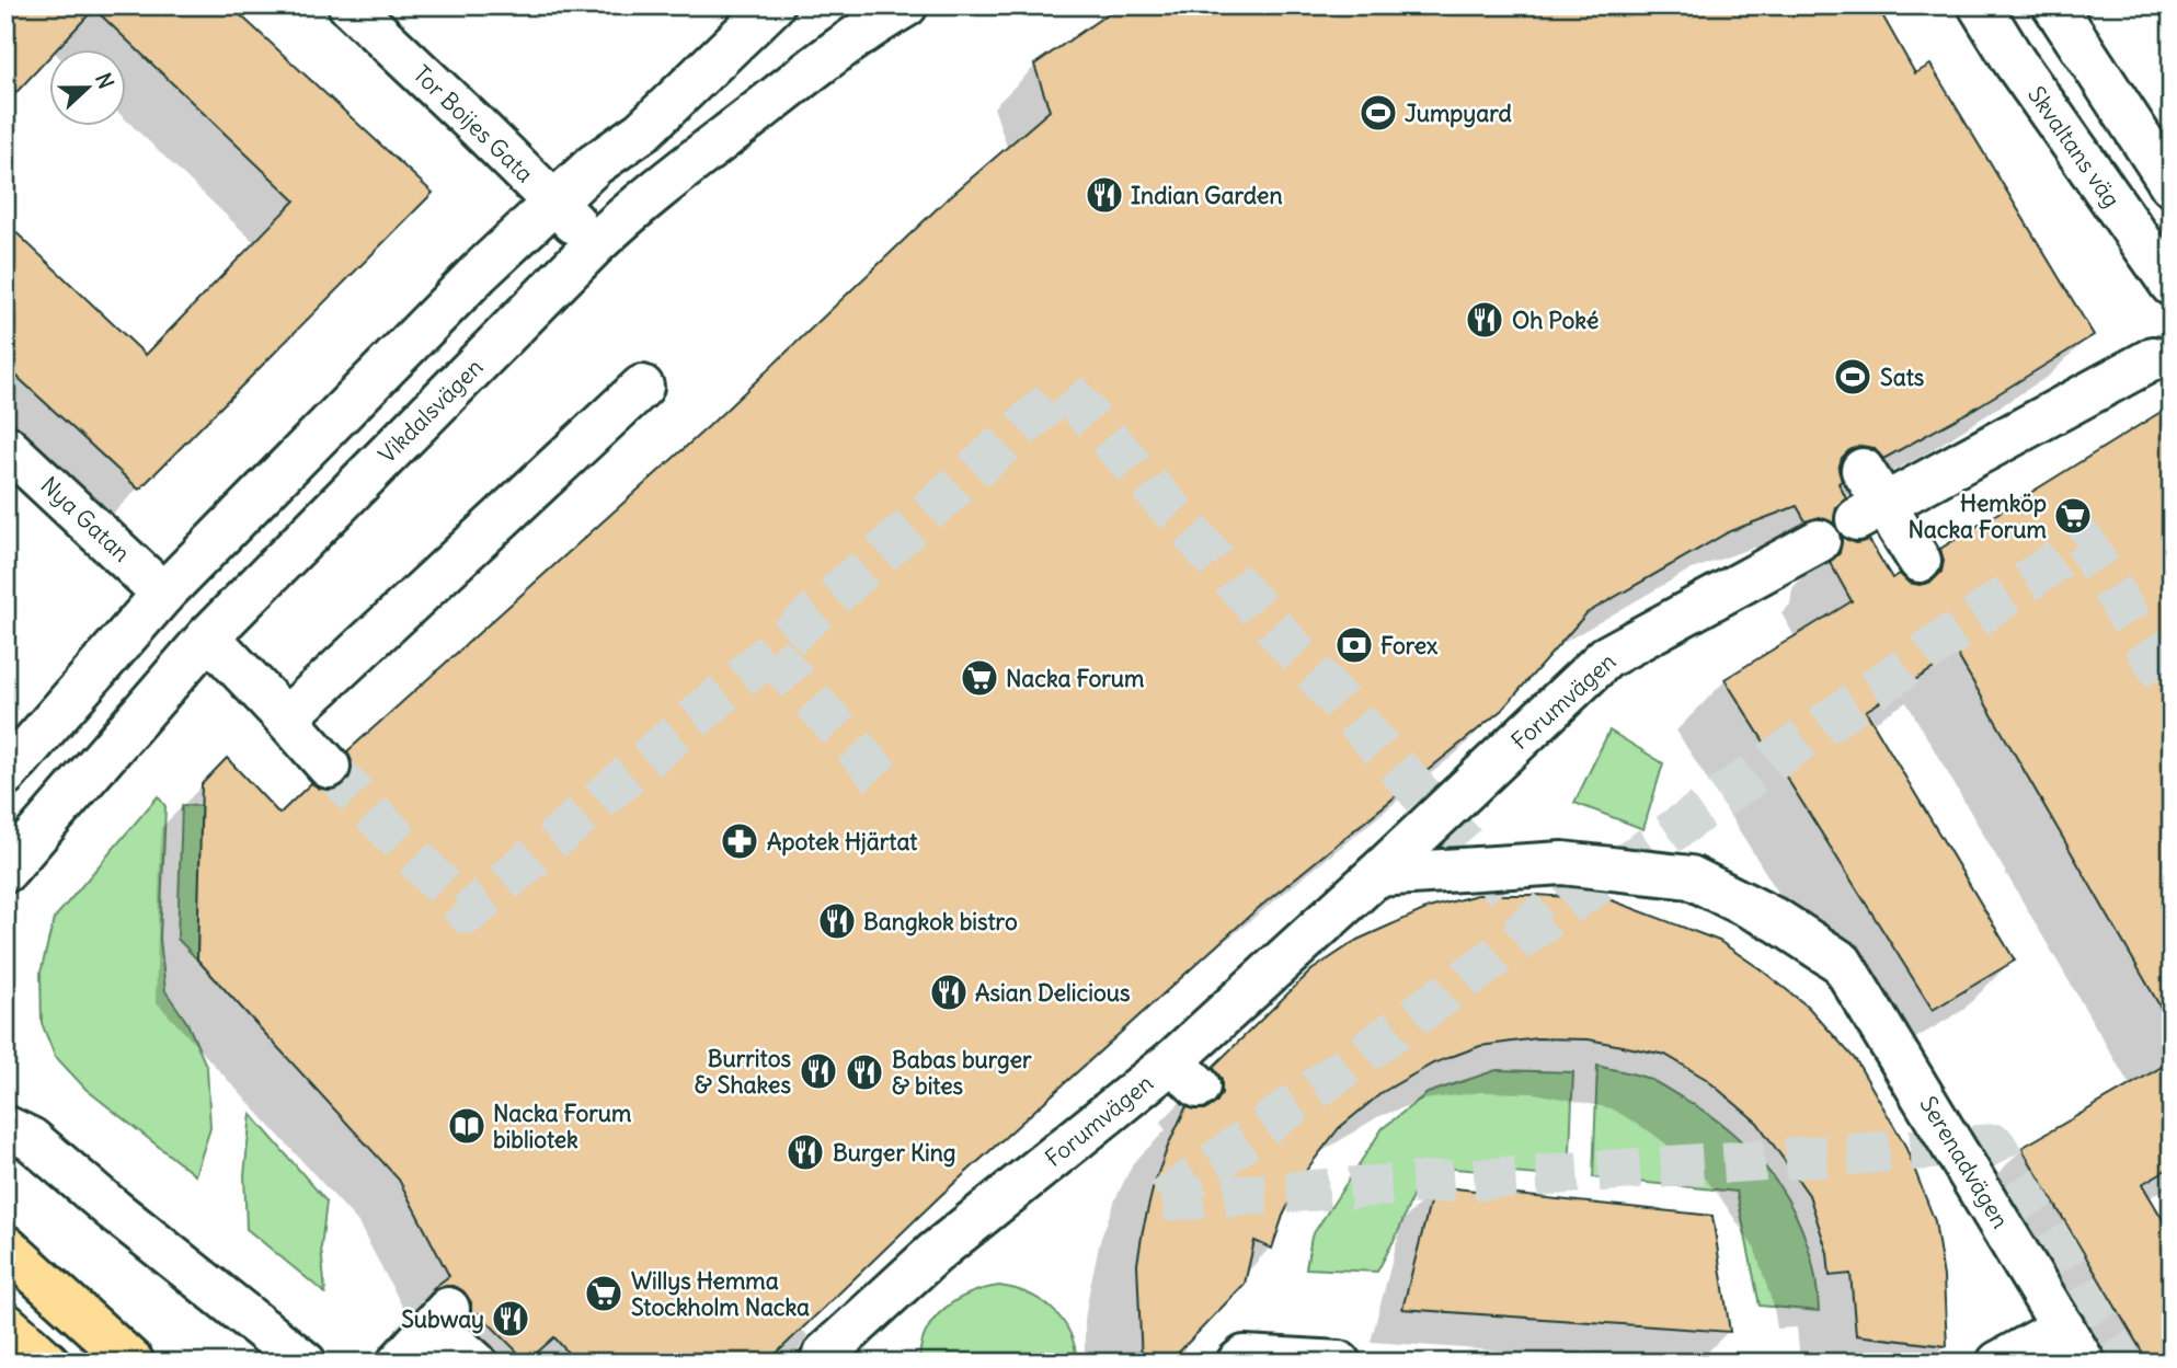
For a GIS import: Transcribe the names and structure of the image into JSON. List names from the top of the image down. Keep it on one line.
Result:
{"streets":{"street":["Tor Boijes Gata","Skvaltans väg","Vikdalsvägen","Nya Gatan","Forumvägen","Serenadvägen"]},"crossings":[["Tor Boijes Gata","Vikdalsvägen"],["Forumvägen","Serenadvägen"]],"places":{"sports":["Jumpyard","Sats"],"restaurant":["Indian Garden","Oh Poké","Bangkok bistro","Asian Delicious","Burritos & Shakes","Babas burger & bites","Burger King","Subway"],"supermarket":["Hemköp Nacka Forum","Nacka Forum","Willys Hemma Stockholm Nacka"],"bank":["Forex"],"pharmacy":["Apotek Hjärtat"],"library":["Nacka Forum bibliotek"]},"north":"right"}
